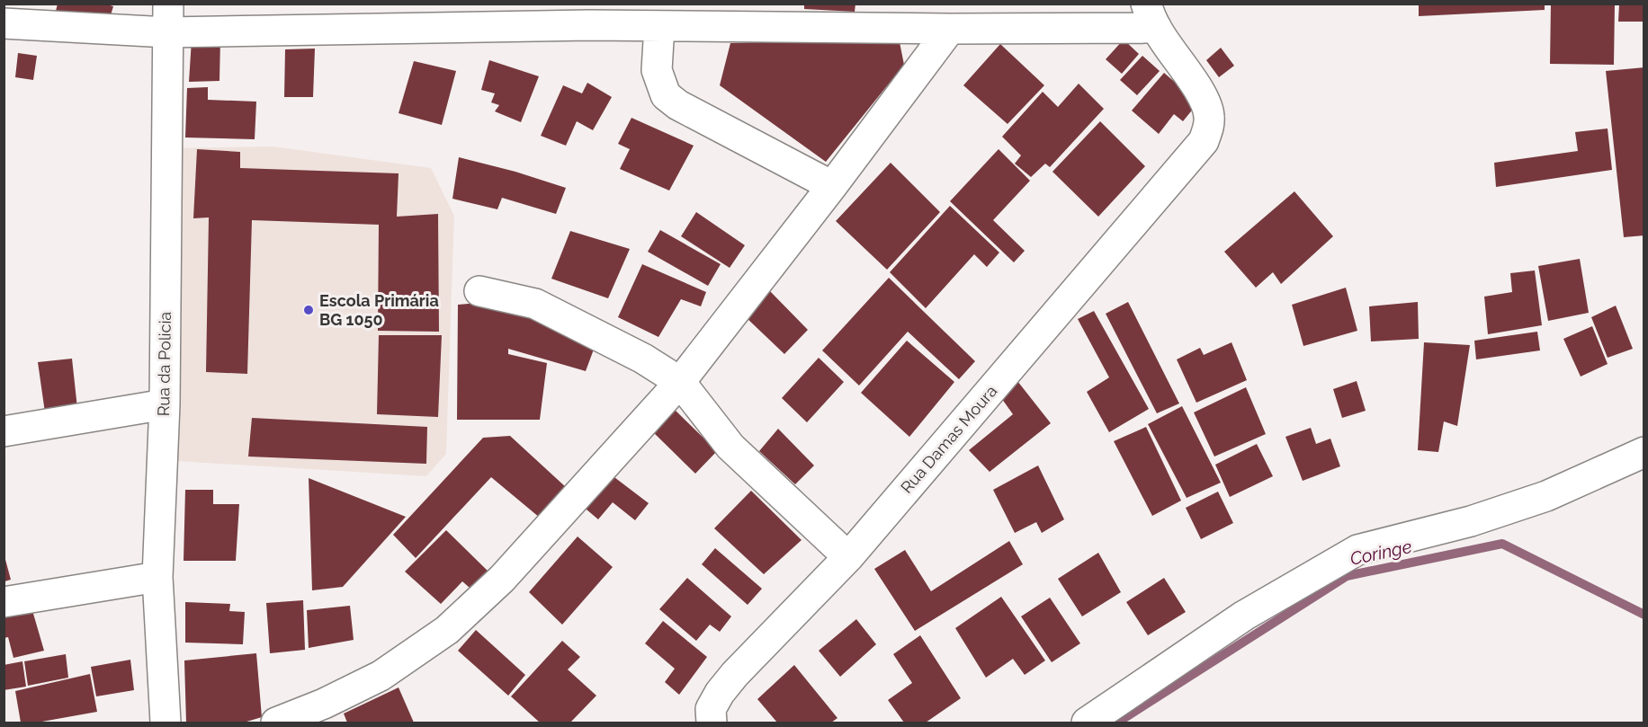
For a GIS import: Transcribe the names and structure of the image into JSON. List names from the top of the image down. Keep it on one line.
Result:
{"streets":{"street":["Rua da Policia","Rua Damas Moura"]},"water":["Coringe"],"places":["Escola Primária BG 1050"]}
